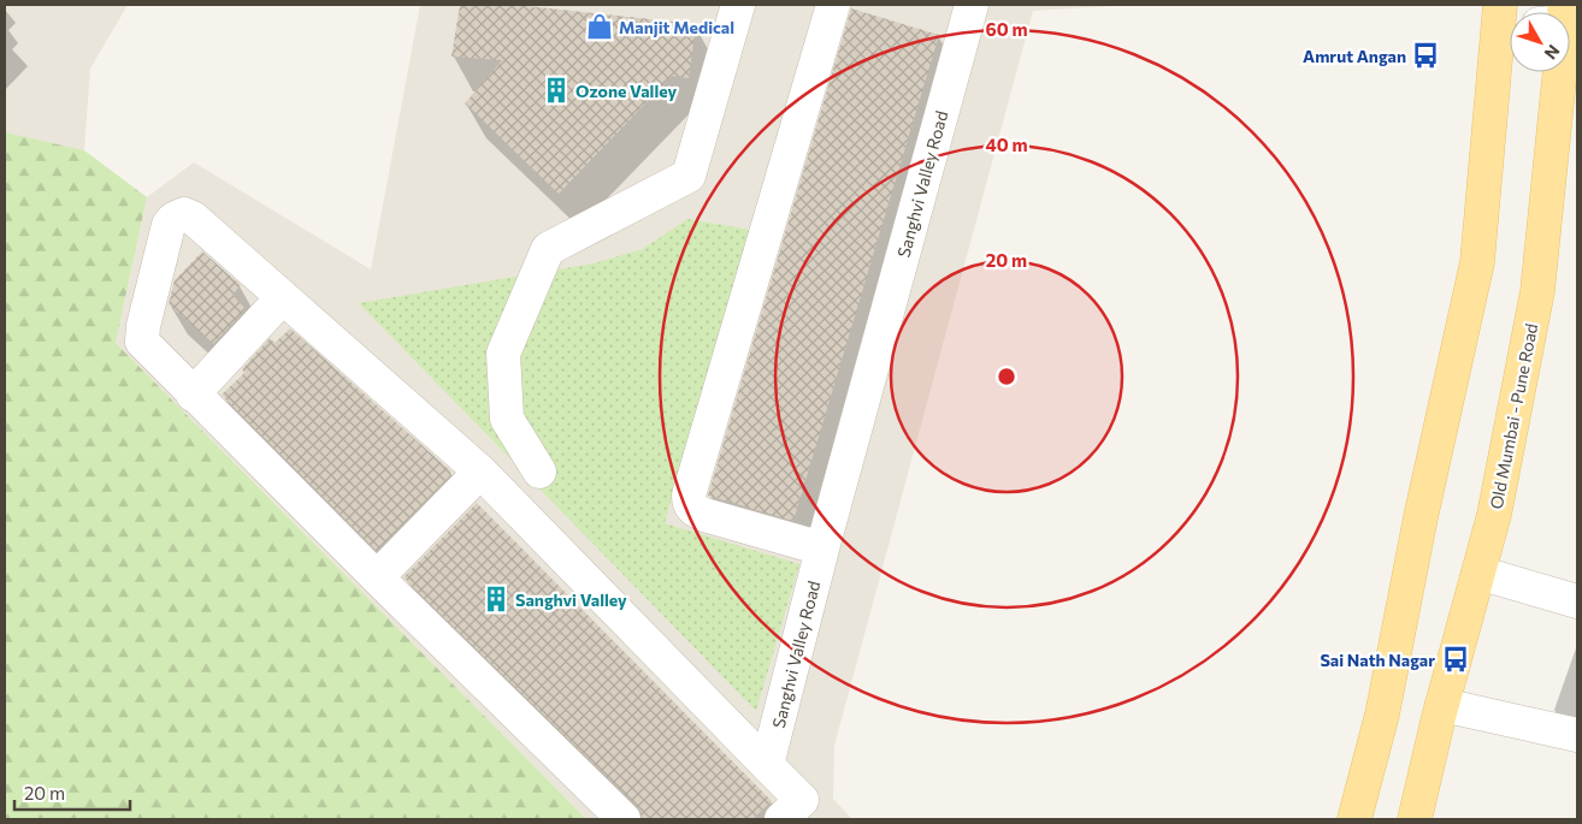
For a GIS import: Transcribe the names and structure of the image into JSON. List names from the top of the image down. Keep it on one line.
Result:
{"streets":{"main road":["Old Mumbai - Pune Road"],"street":["Sanghvi Valley Road"]},"places":{"shop":["Manjit Medical"],"bus stop":["Amrut Angan","Sai Nath Nagar"],"building":["Ozone Valley","Sanghvi Valley"]},"scale_bar":"20 m","north":"bottom right","rings":["60 m","40 m","20 m"]}
